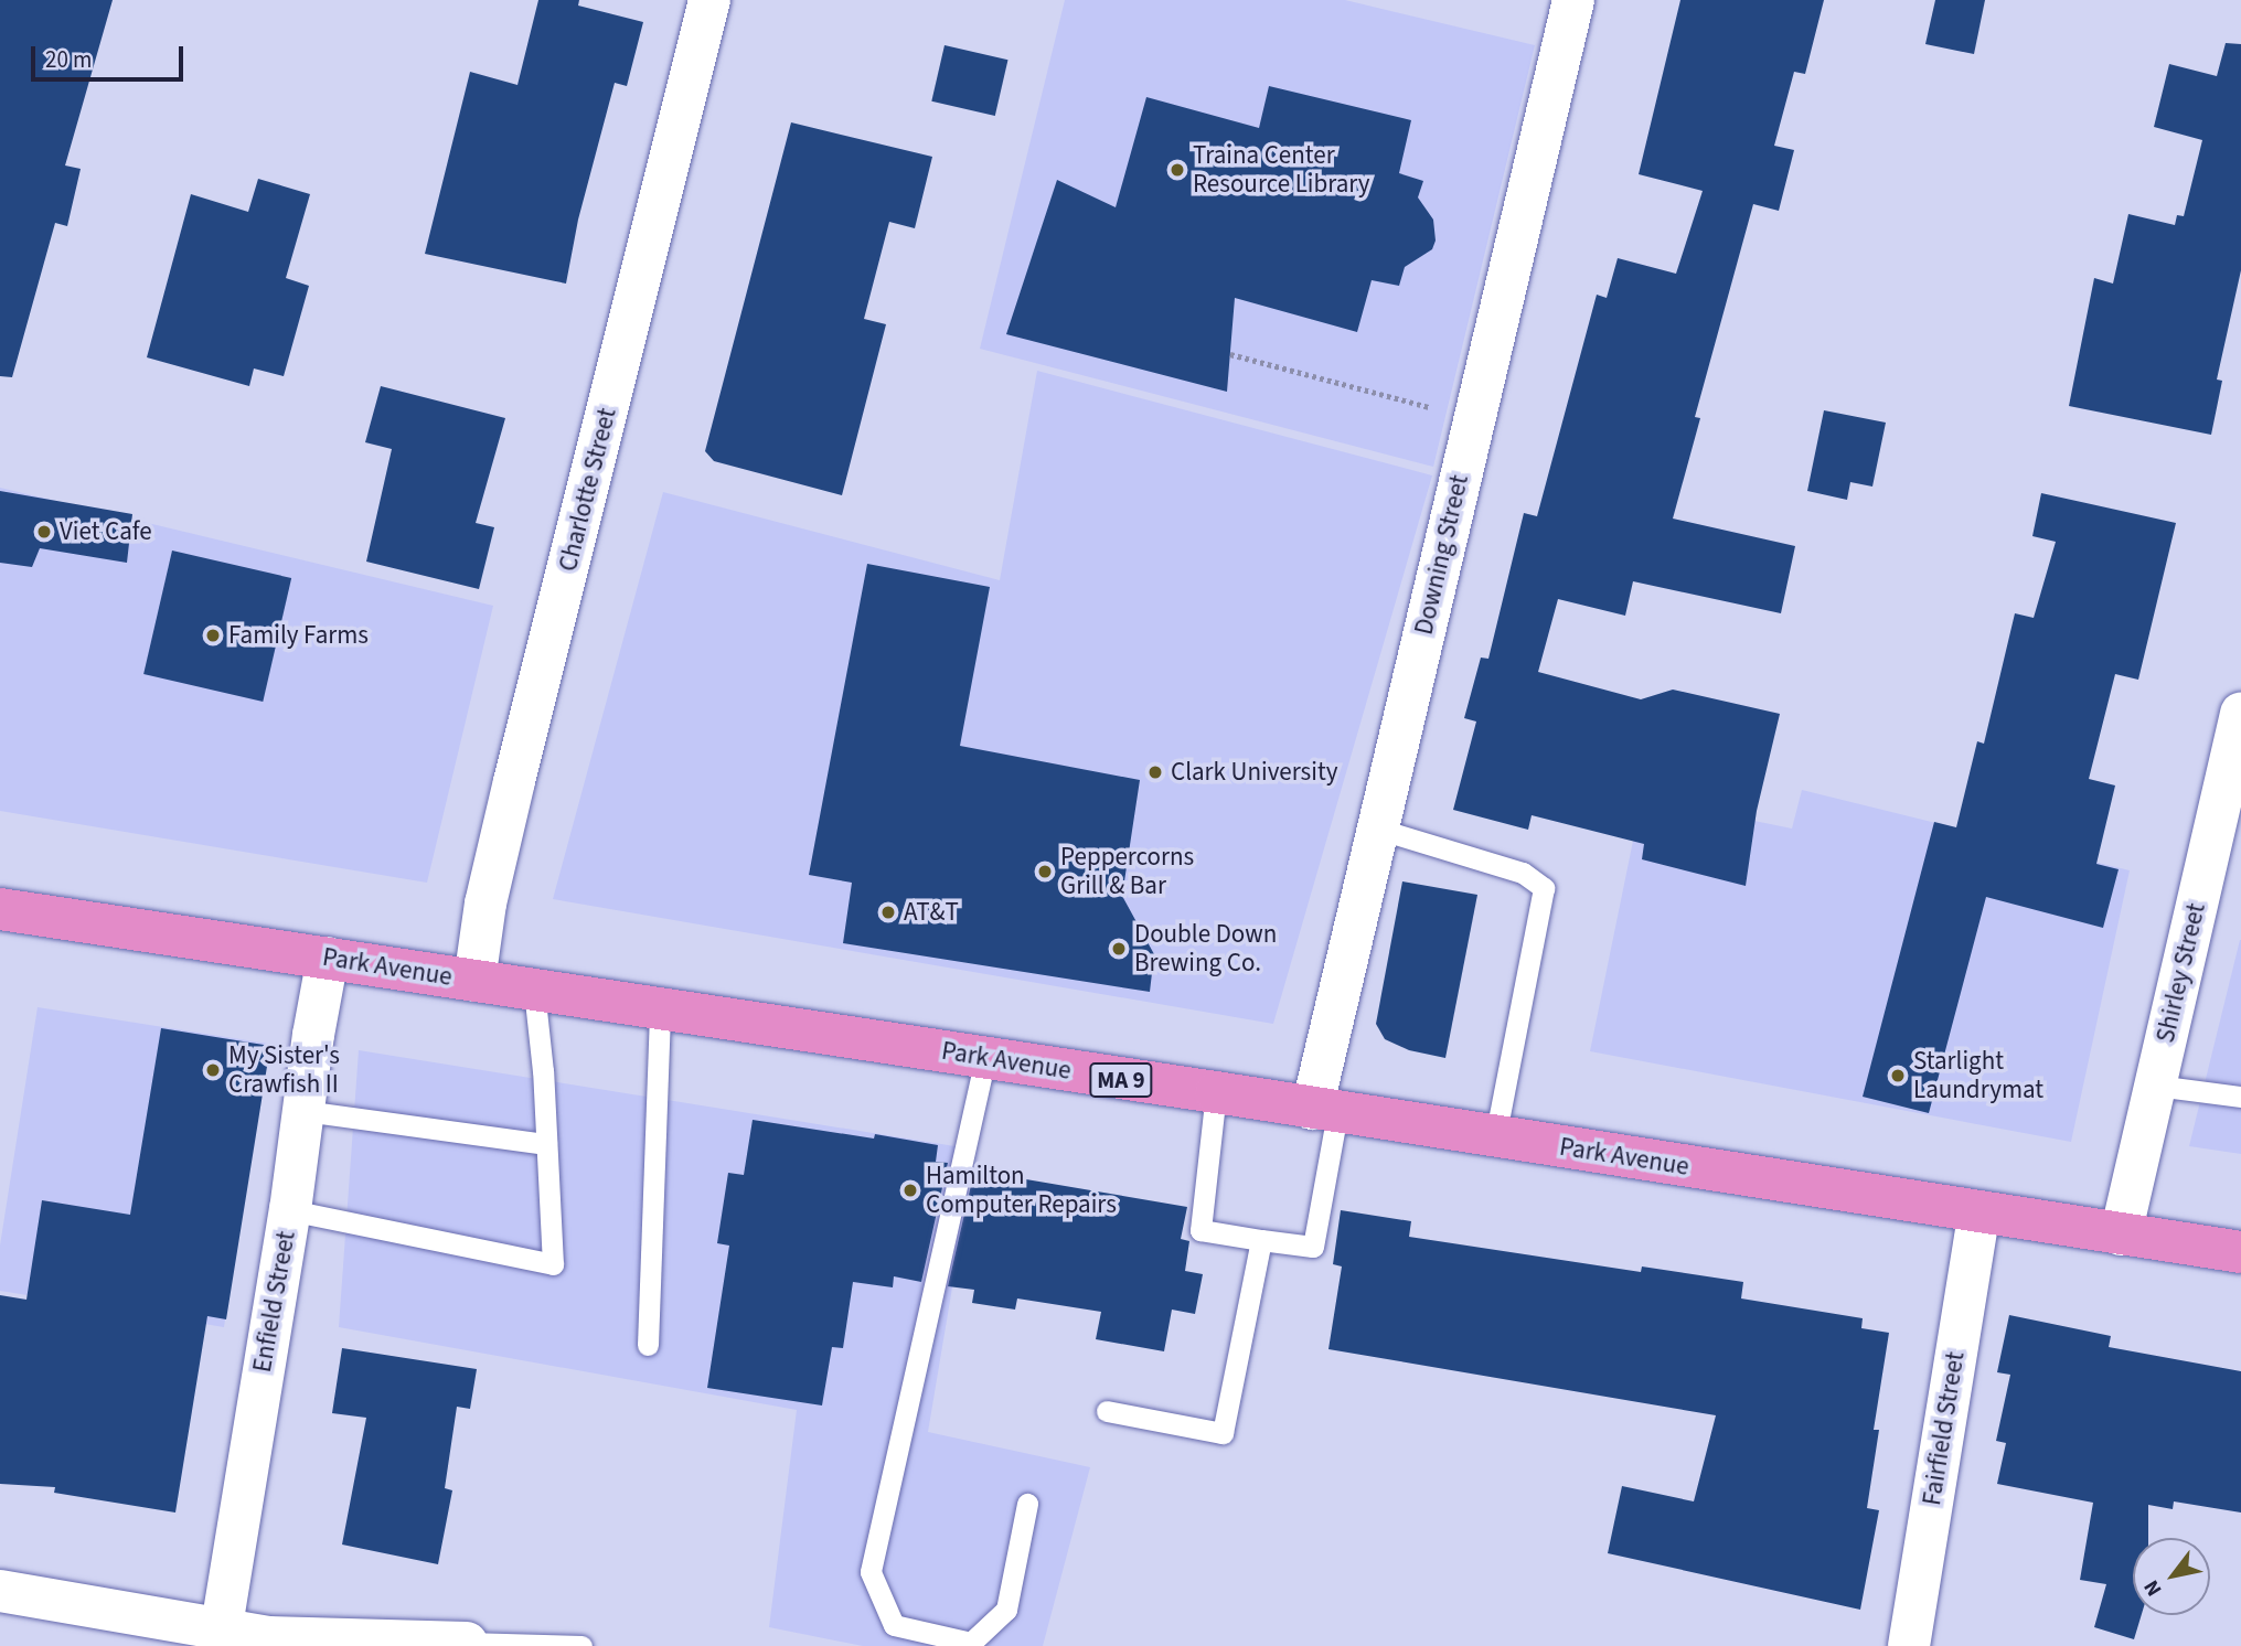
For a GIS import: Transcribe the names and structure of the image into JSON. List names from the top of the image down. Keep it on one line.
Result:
{"streets":{"highway":["Park Avenue","MA 9"],"street":["Charlotte Street","Downing Street","Shirley Street","Enfield Street","Fairfield Street"]},"crossings":[["Charlotte Street","Park Avenue"],["Downing Street","Park Avenue"],["Park Avenue","Shirley Street"],["Park Avenue","Enfield Street"],["Park Avenue","Fairfield Street"]],"places":["Traina Center Resource Library","Viet Cafe","Family Farms","Clark University","Peppercorns Grill & Bar","AT&T","Double Down Brewing Co.","My Sister's Crawfish II","Starlight Laundrymat","Hamilton Computer Repairs"],"scale_bar":"20 m","north":"bottom left"}
